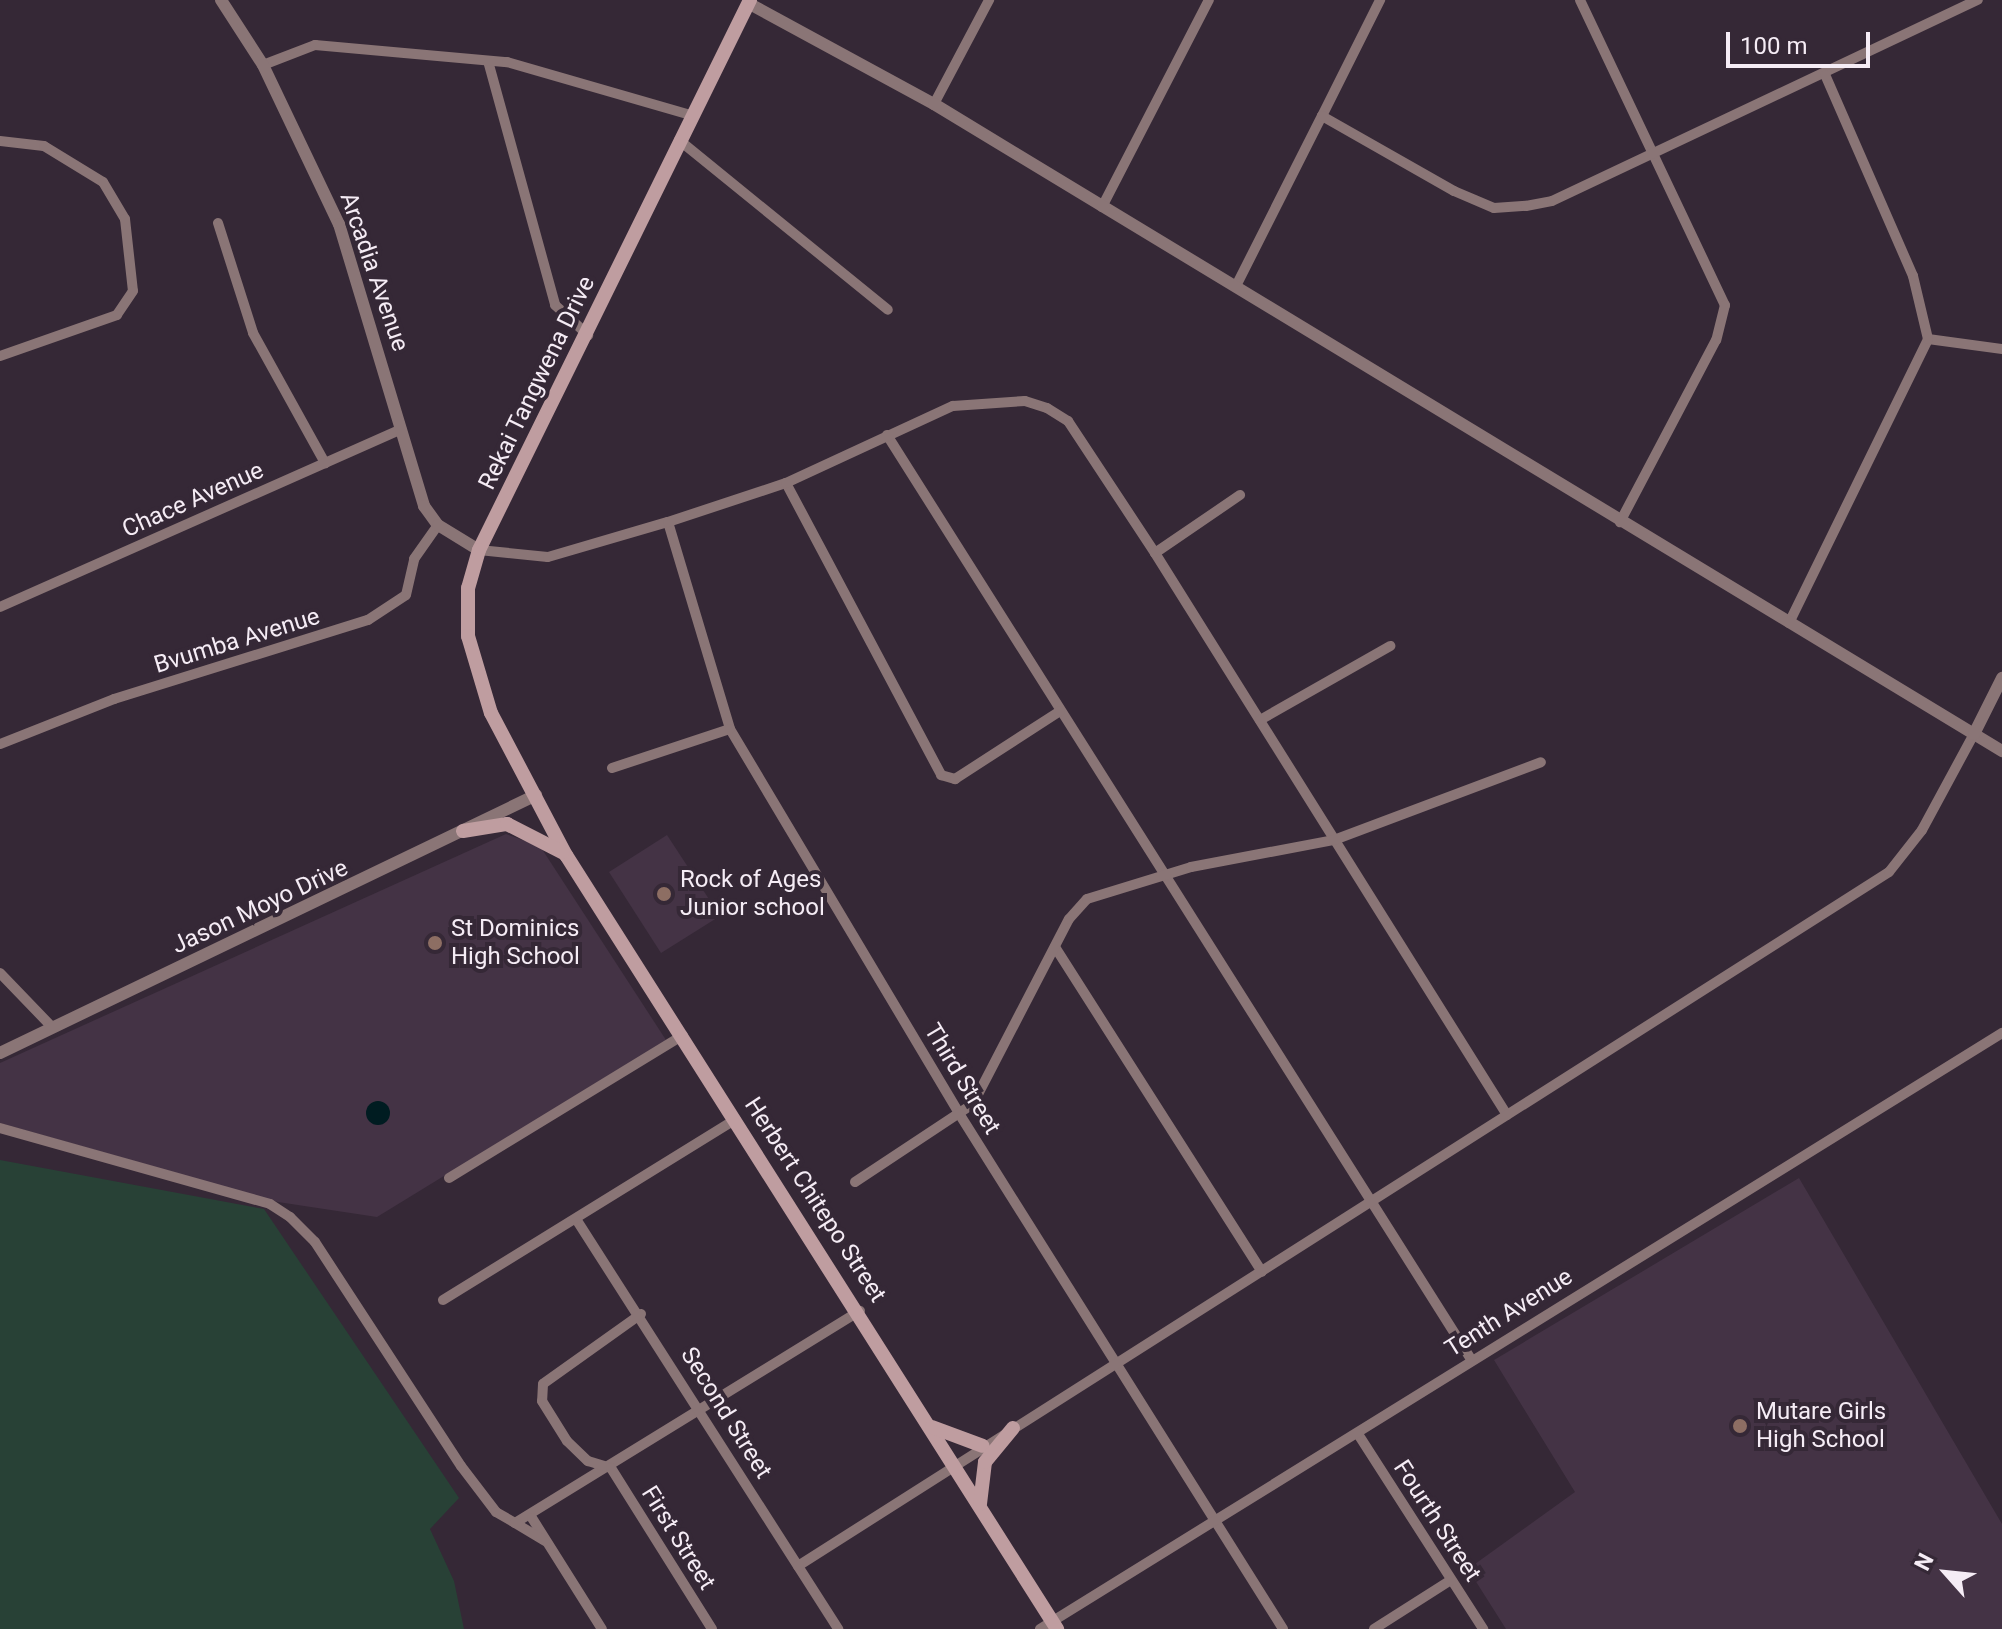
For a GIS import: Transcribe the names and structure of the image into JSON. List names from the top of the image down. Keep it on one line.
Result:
{"streets":{"main road":["Rekai Tangwena Drive","Herbert Chitepo Street"],"street":["Arcadia Avenue","Chace Avenue","Bvumba Avenue","Jason Moyo Drive","Third Street","Tenth Avenue","Second Street","Fourth Street","First Street"]},"crossings":[["Arcadia Avenue","Chace Avenue"],["Arcadia Avenue","Bvumba Avenue"],["Rekai Tangwena Drive","Jason Moyo Drive"],["Rekai Tangwena Drive","Herbert Chitepo Street"],["Jason Moyo Drive","Herbert Chitepo Street"],["Third Street","Tenth Avenue"],["Herbert Chitepo Street","Tenth Avenue"],["Tenth Avenue","Fourth Street"]],"places":["Rock of Ages Junior school","St Dominics High School","Mutare Girls High School"],"scale_bar":"100 m","north":"top left"}
